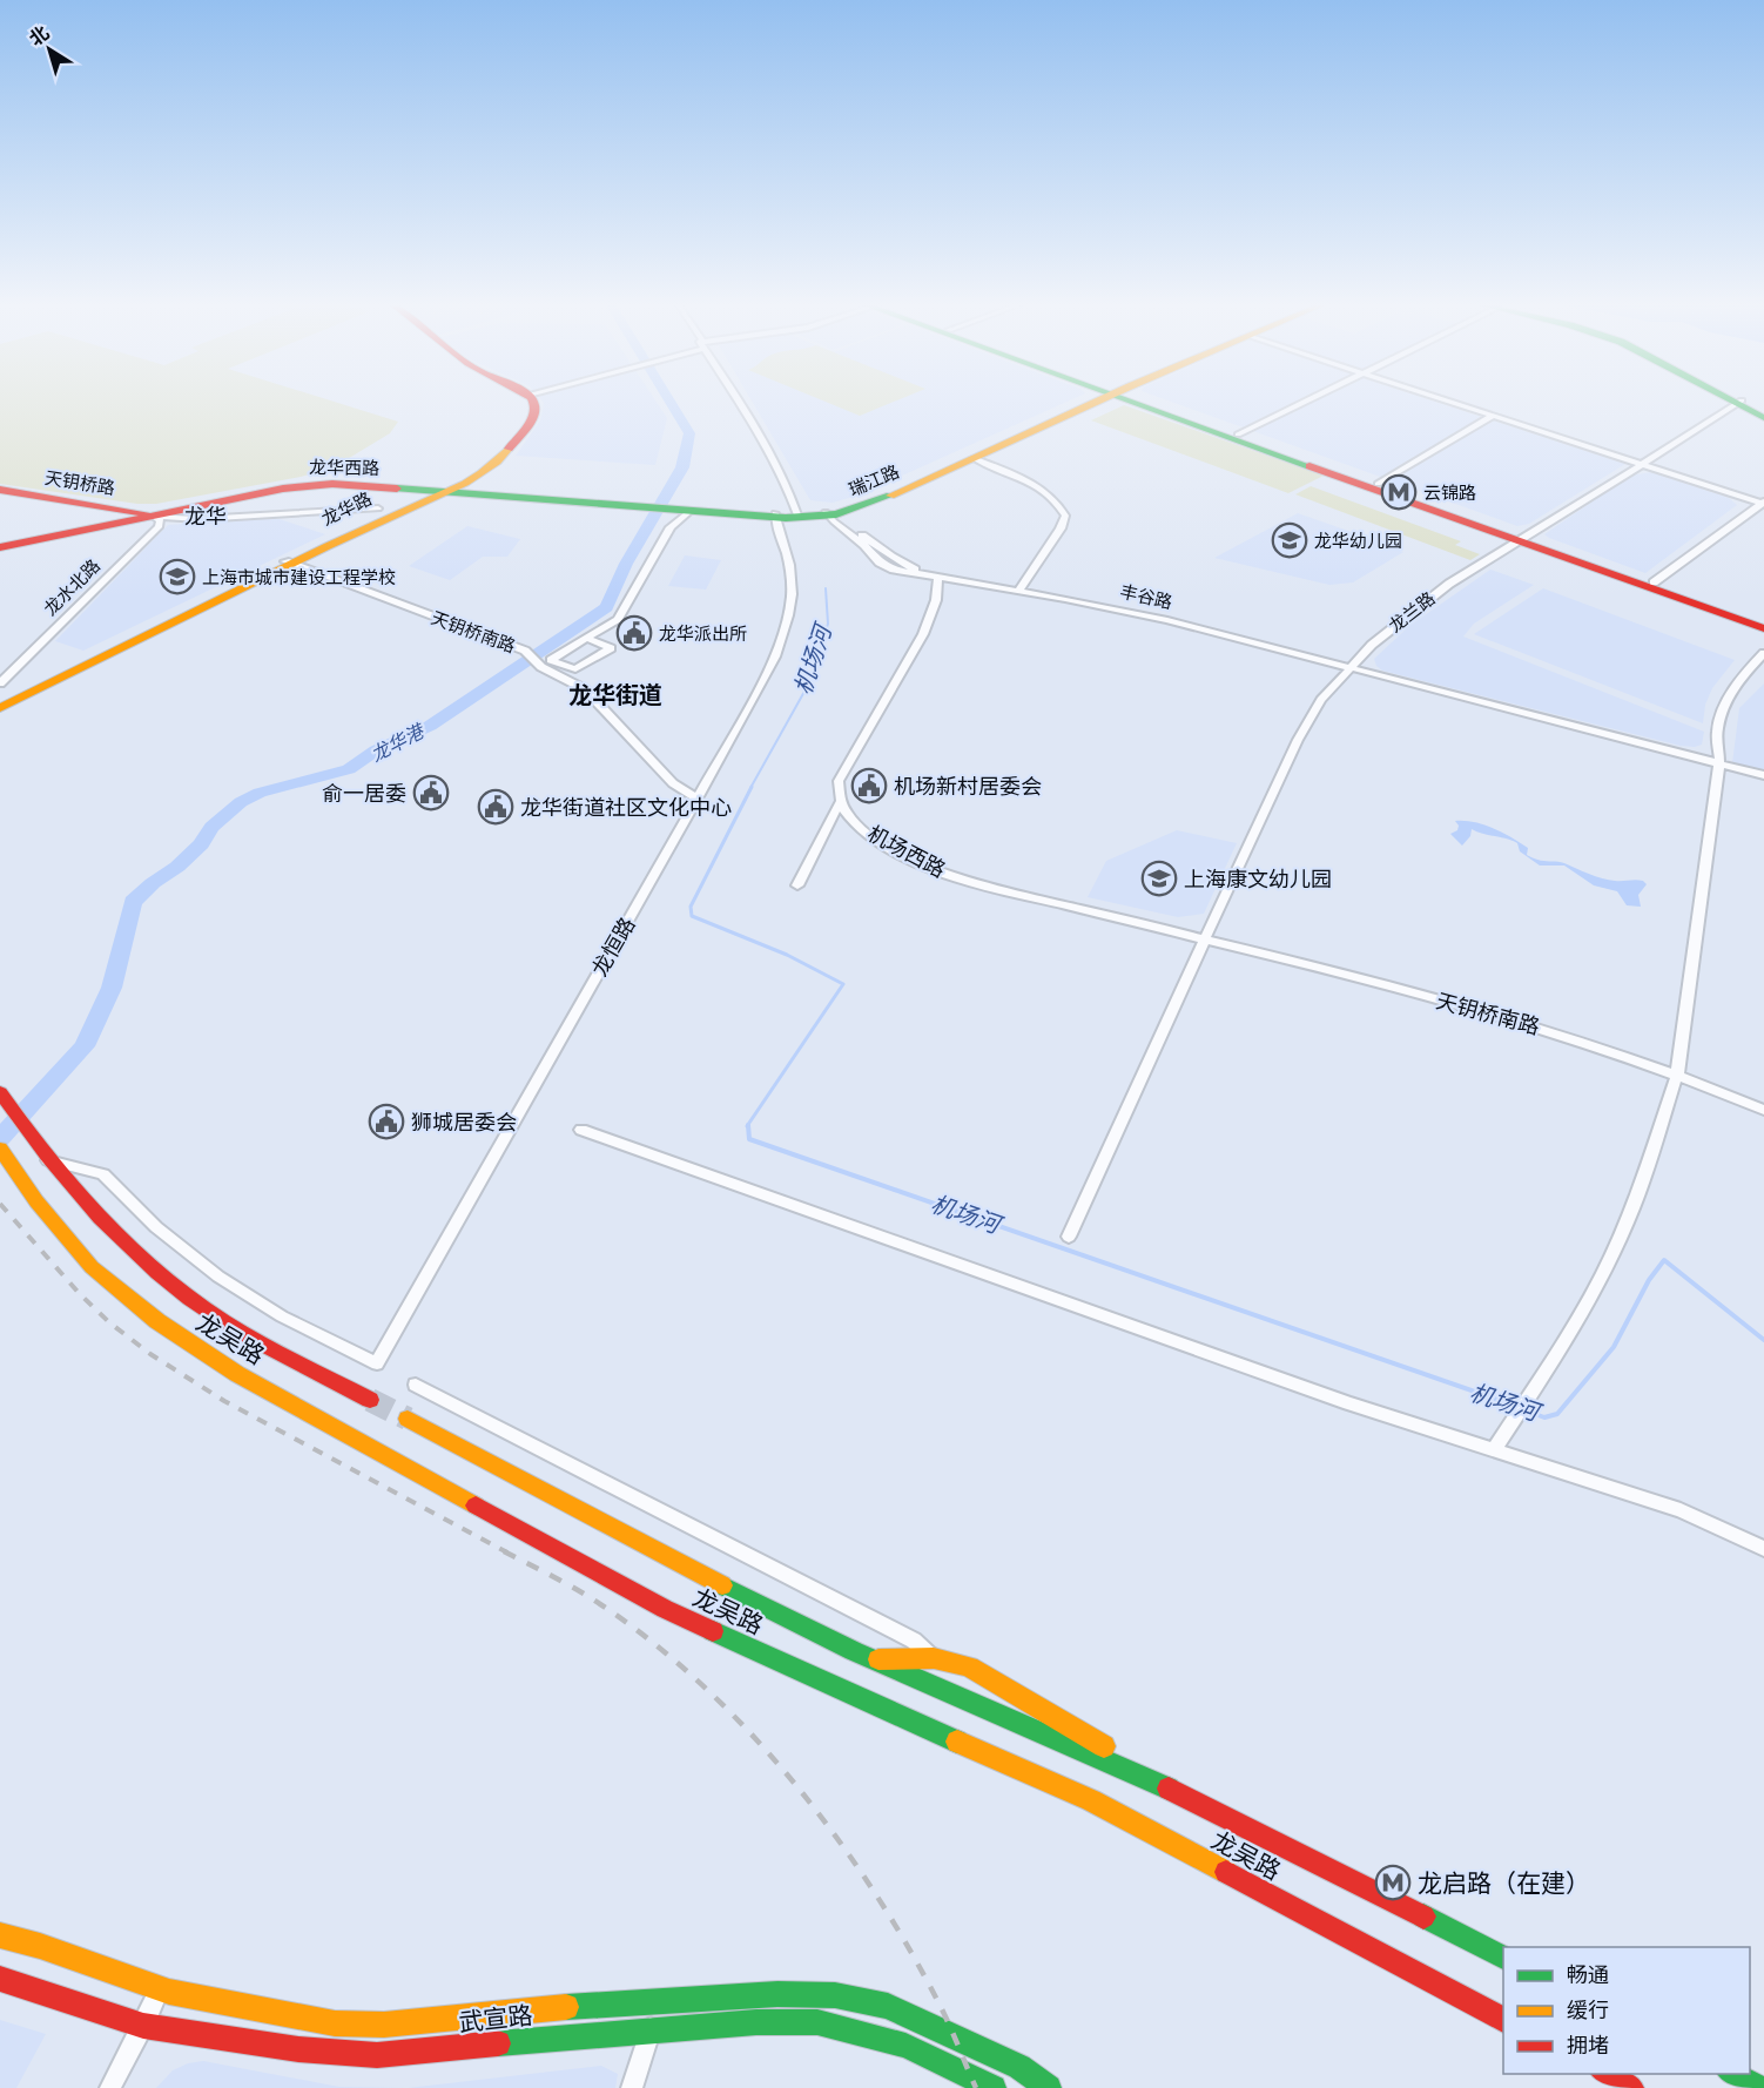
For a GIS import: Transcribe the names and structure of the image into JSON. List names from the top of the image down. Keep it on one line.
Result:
{"streets":{"main road":["龙华西路","瑞江路","天钥桥路","龙华路","龙吴路","武宣路"],"street":["龙水北路","丰谷路","龙兰路","天钥桥南路","机场西路","龙恒路"]},"crossings":[["龙华西路","瑞江路"],["龙华西路","天钥桥路"],["龙华西路","龙华路"],["龙华西路","龙水北路"],["龙华西路","丰谷路"],["龙华西路","龙恒路"],["瑞江路","丰谷路"],["天钥桥路","龙水北路"],["龙华路","天钥桥南路"],["丰谷路","龙兰路"],["龙兰路","天钥桥南路"],["龙兰路","机场西路"],["天钥桥南路","机场西路"],["天钥桥南路","龙恒路"],["龙恒路","龙吴路"]],"districts":["龙华","龙华街道"],"water":["机场河","龙华港"],"places":{"metro station":["云锦路","龙启路（在建）"],"school or university":["龙华幼儿园","上海市城市建设工程学校","上海康文幼儿园"],"public building":["龙华派出所","机场新村居委会","俞一居委","龙华街道社区文化中心","狮城居委会"]},"legend":["畅通","缓行","拥堵"],"north":"top left"}
